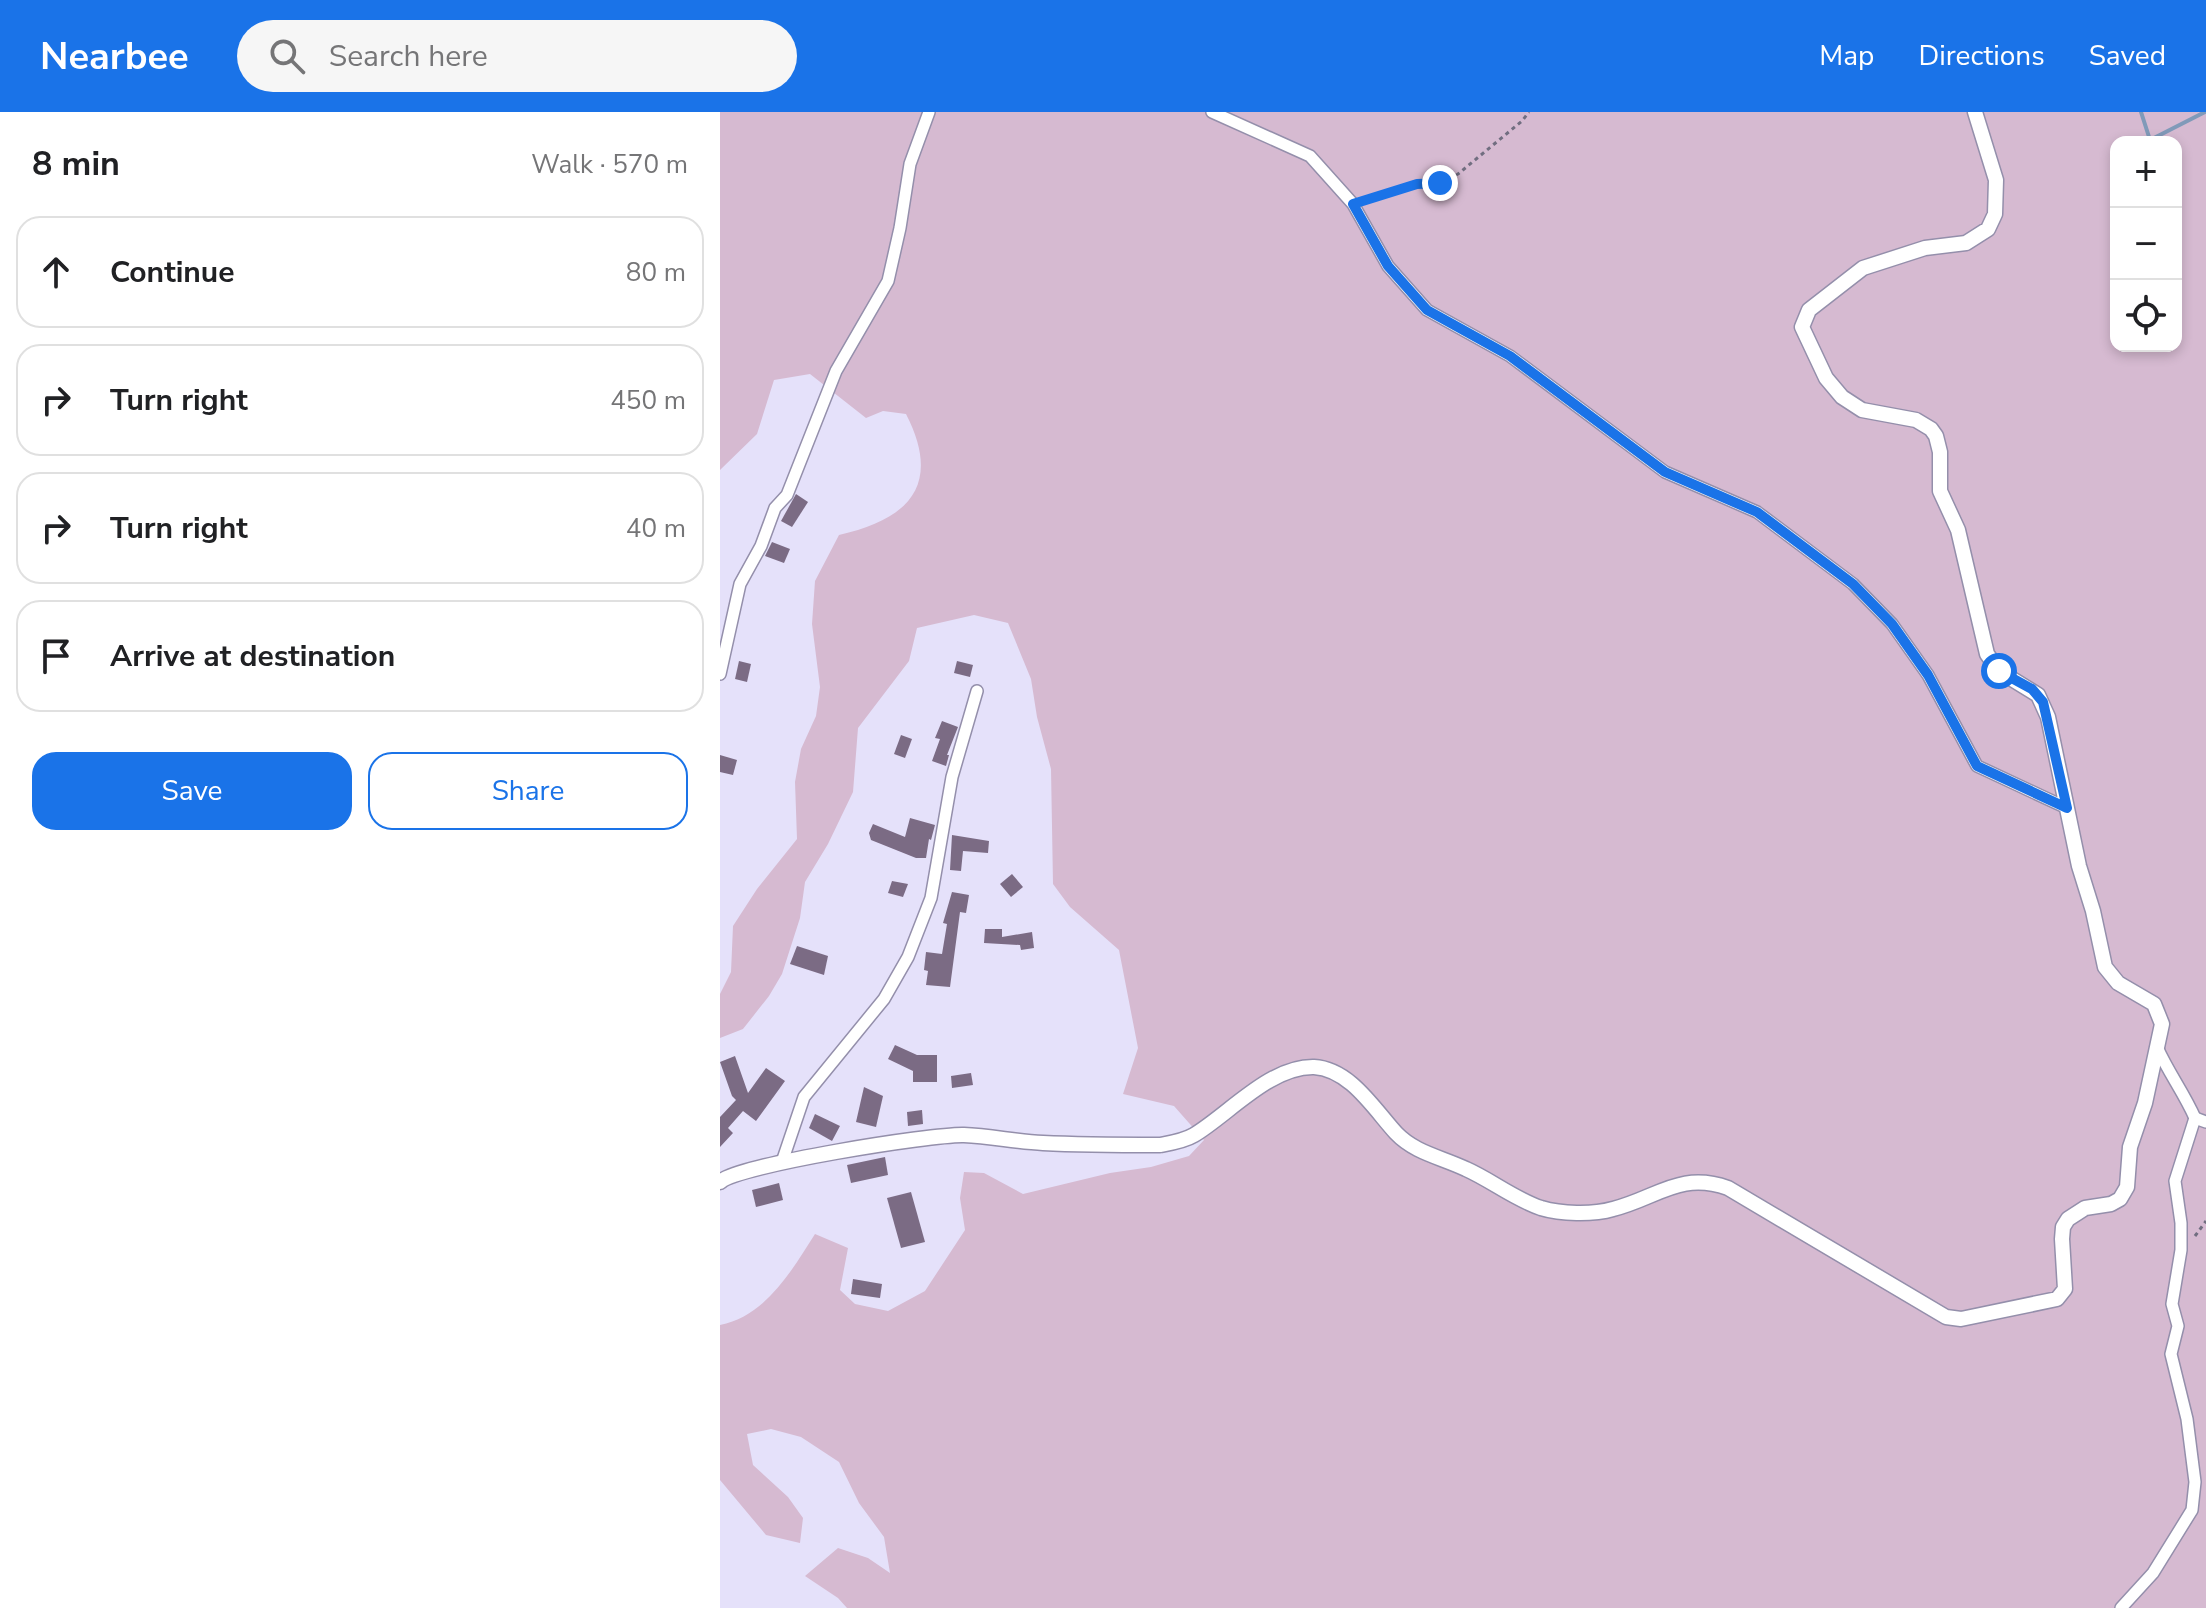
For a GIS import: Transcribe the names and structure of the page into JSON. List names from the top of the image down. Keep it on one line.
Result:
{"page":{"header":"Nearbee","search":"Search here","nav":["Map","Directions","Saved"],"heading":["8 min","Walk · 570 m"],"map_buttons":["+","−"],"list":[["Continue","80 m"],["Turn right","450 m"],["Turn right","40 m"],"Arrive at destination"],"buttons":["Save","Share"]}}
